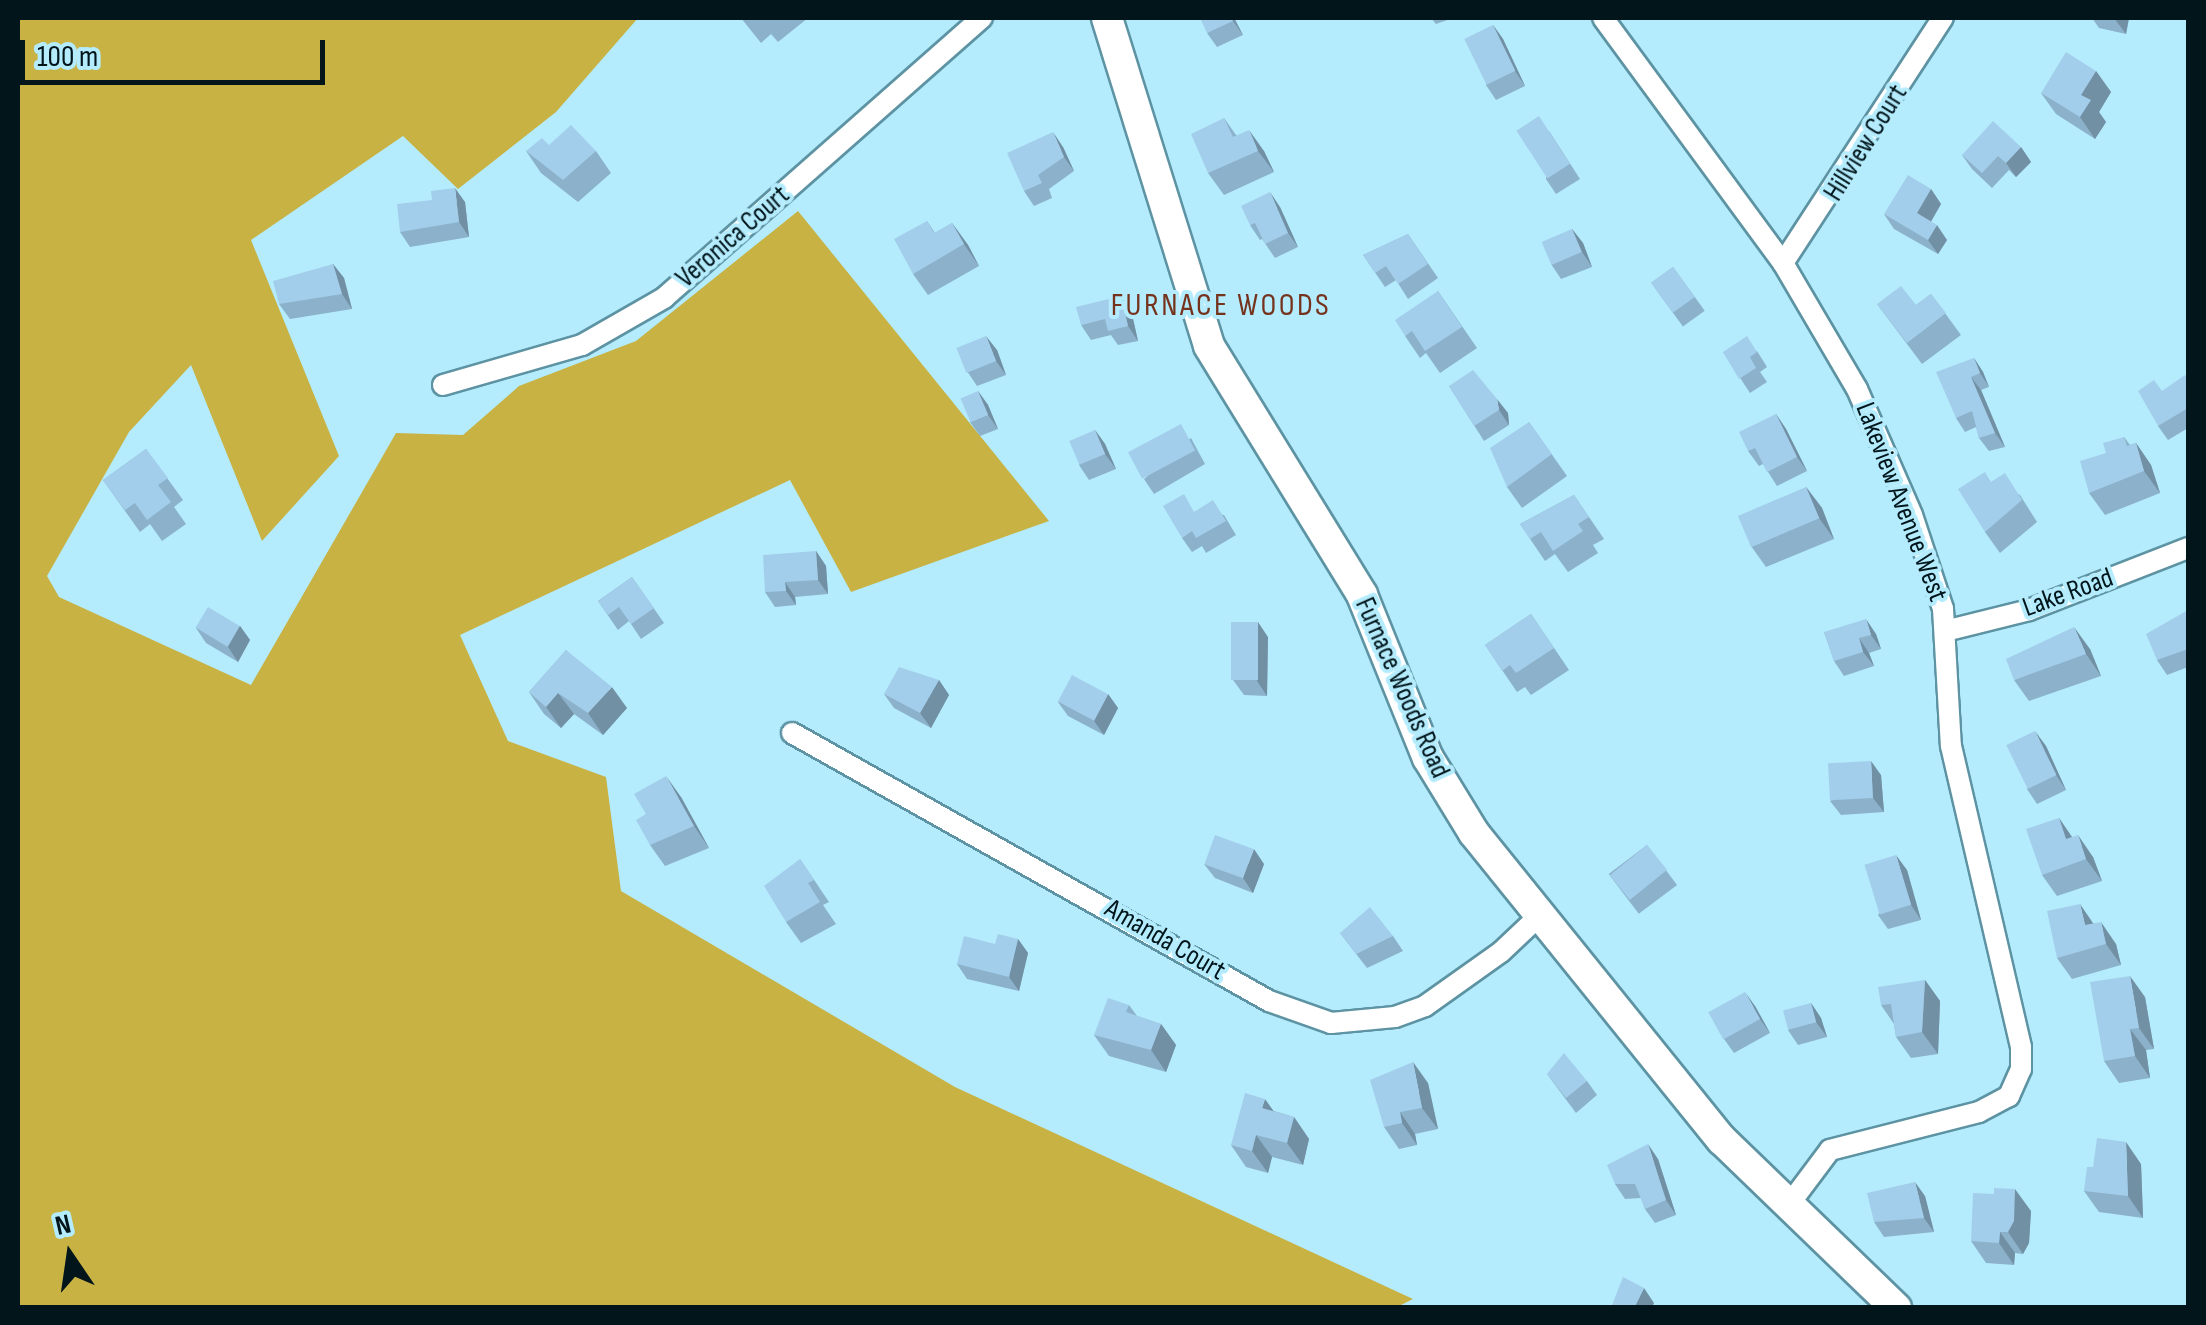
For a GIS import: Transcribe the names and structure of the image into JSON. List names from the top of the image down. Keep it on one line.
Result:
{"streets":{"street":["Hillview Court","Veronica Court","Lakeview Avenue West","Lake Road","Furnace Woods Road","Amanda Court"]},"crossings":[["Hillview Court","Lakeview Avenue West"],["Lakeview Avenue West","Lake Road"],["Lakeview Avenue West","Furnace Woods Road"],["Furnace Woods Road","Amanda Court"]],"districts":["FURNACE WOODS"],"scale_bar":"100 m","north":"top"}
